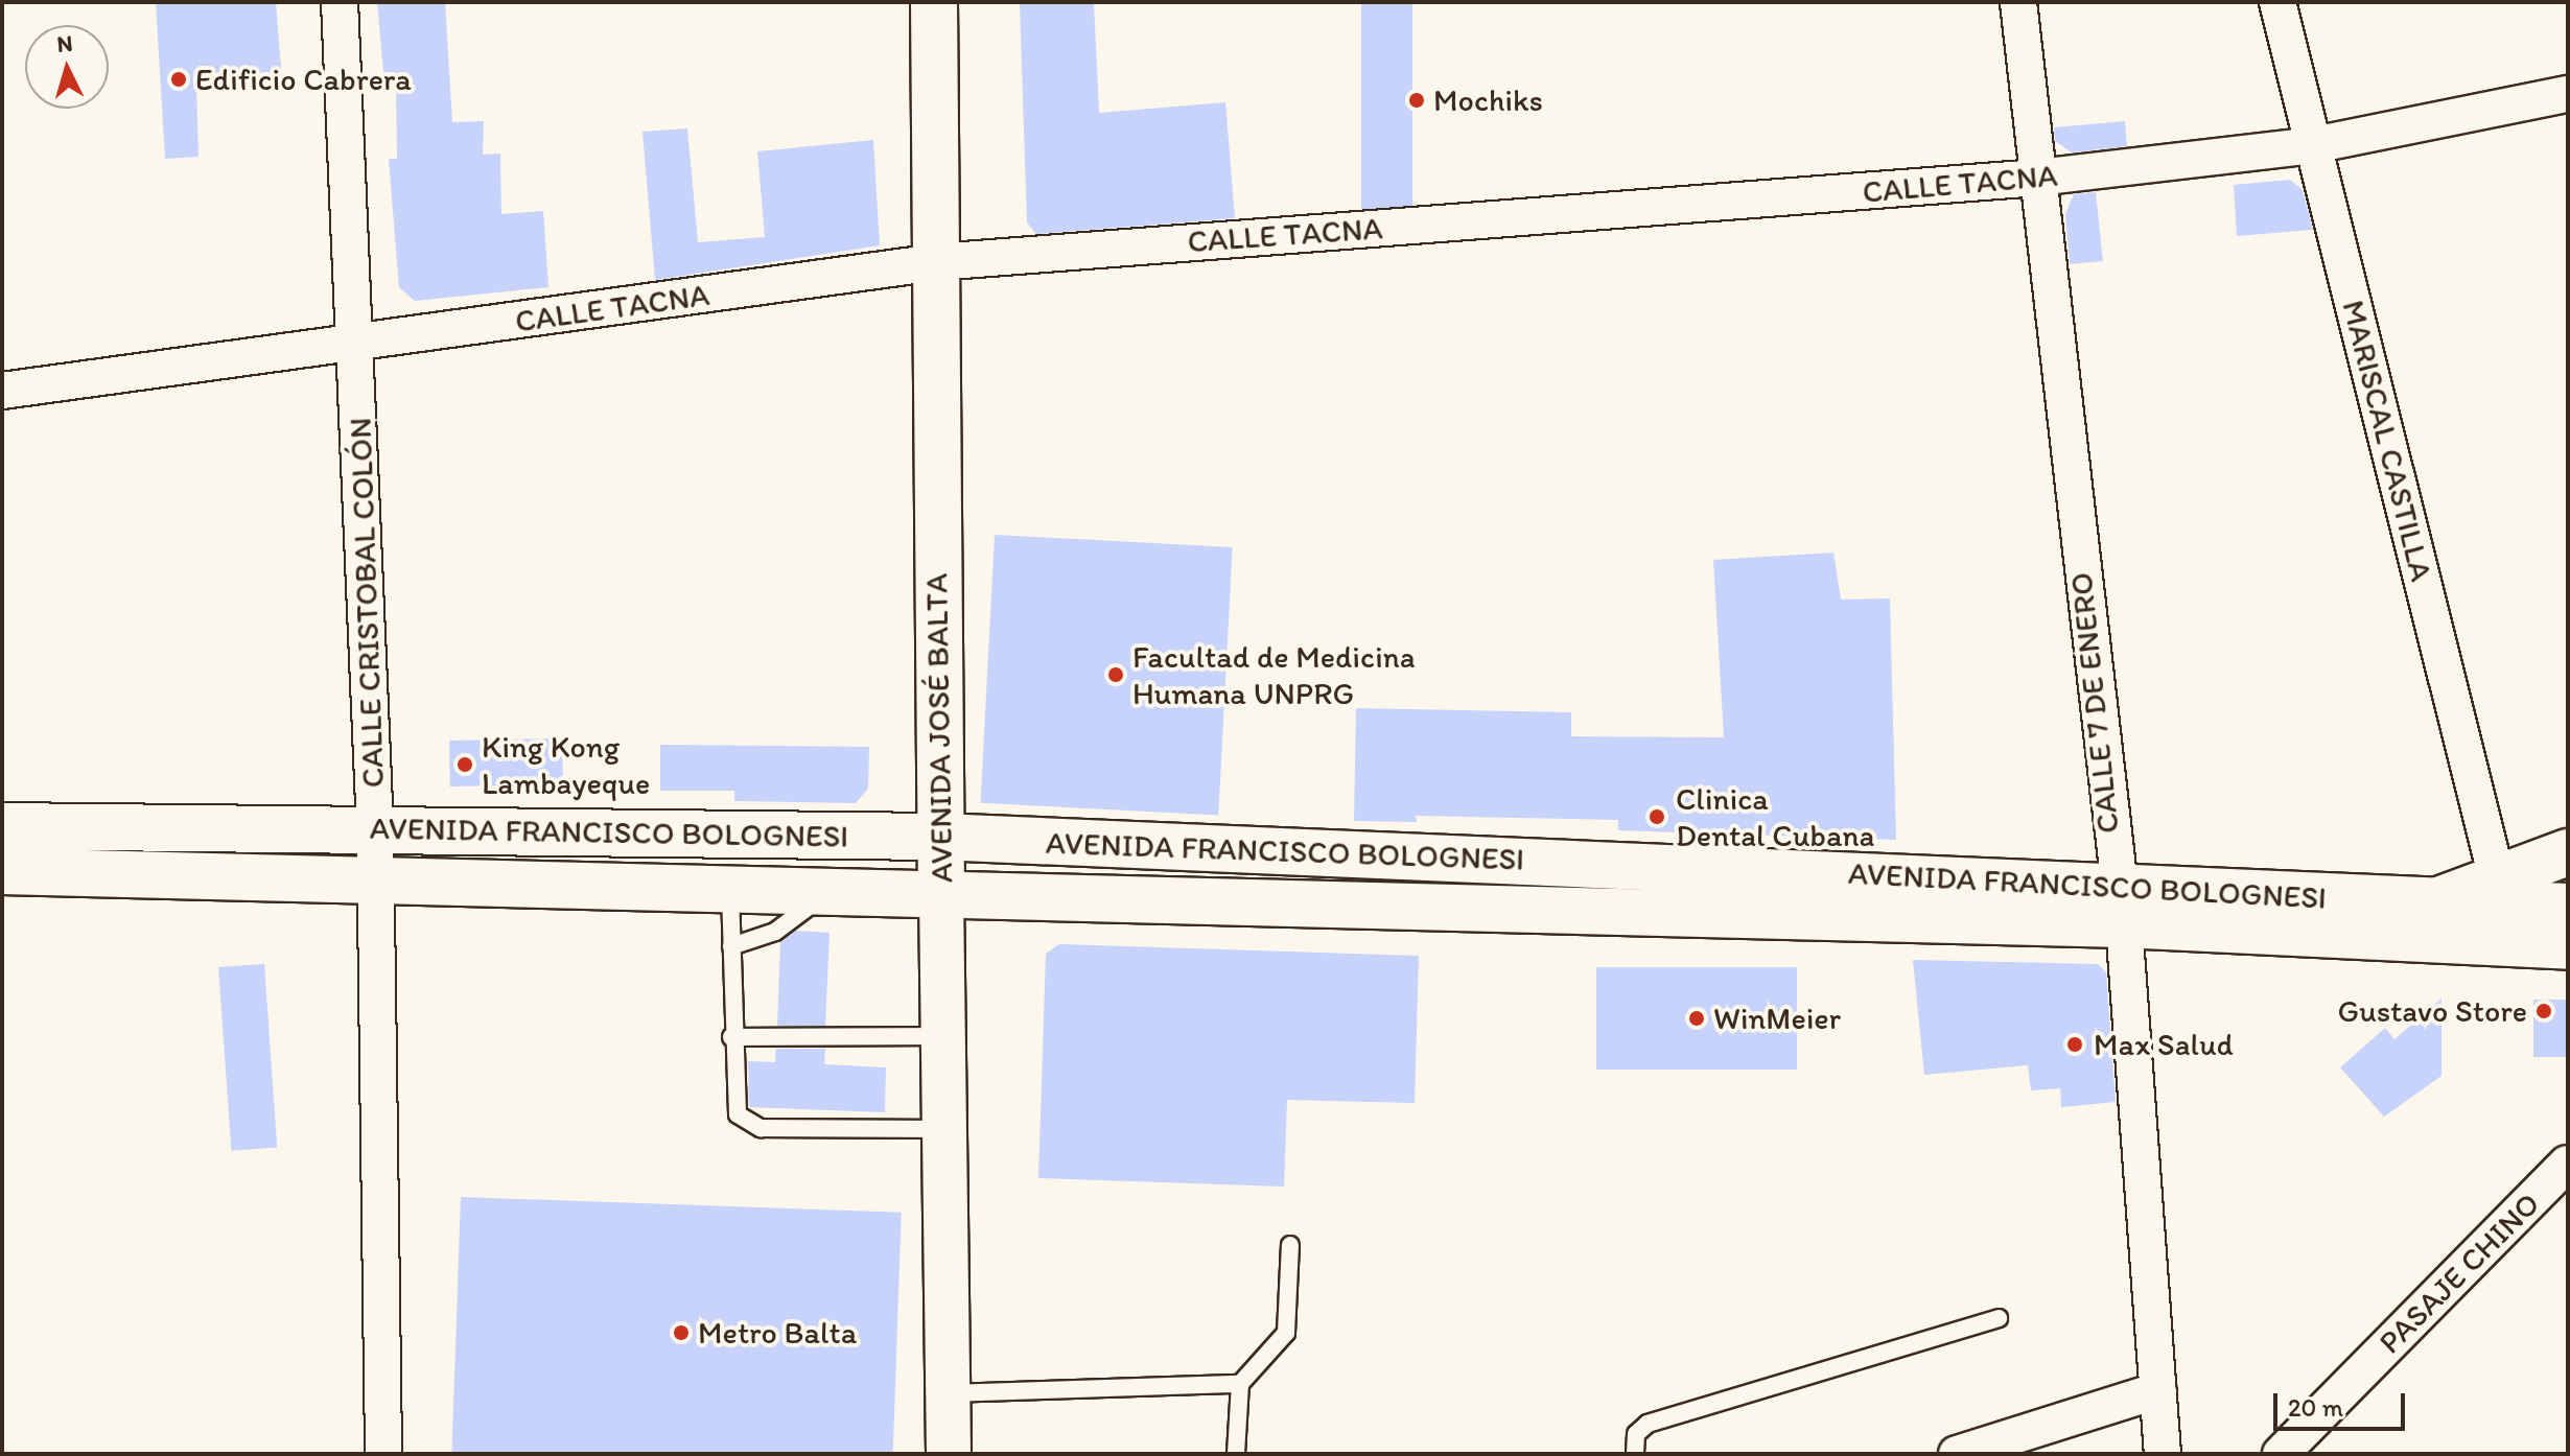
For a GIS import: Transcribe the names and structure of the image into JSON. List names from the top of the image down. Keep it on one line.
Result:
{"streets":{"main road":["AVENIDA JOSÉ BALTA","AVENIDA FRANCISCO BOLOGNESI"],"street":["CALLE TACNA","MARISCAL CASTILLA","CALLE CRISTOBAL COLÓN","CALLE 7 DE ENERO","PASAJE CHINO"]},"crossings":[["CALLE TACNA","MARISCAL CASTILLA"],["CALLE TACNA","CALLE CRISTOBAL COLÓN"],["CALLE TACNA","CALLE 7 DE ENERO"],["CALLE TACNA","AVENIDA JOSÉ BALTA"],["CALLE CRISTOBAL COLÓN","AVENIDA FRANCISCO BOLOGNESI"],["CALLE 7 DE ENERO","AVENIDA FRANCISCO BOLOGNESI"],["AVENIDA JOSÉ BALTA","AVENIDA FRANCISCO BOLOGNESI"]],"places":["Edificio Cabrera","Mochiks","Facultad de Medicina Humana UNPRG","King Kong Lambayeque","Clinica Dental Cubana","Gustavo Store","WinMeier","Max Salud","Metro Balta"],"scale_bar":"20 m","north":"top"}
